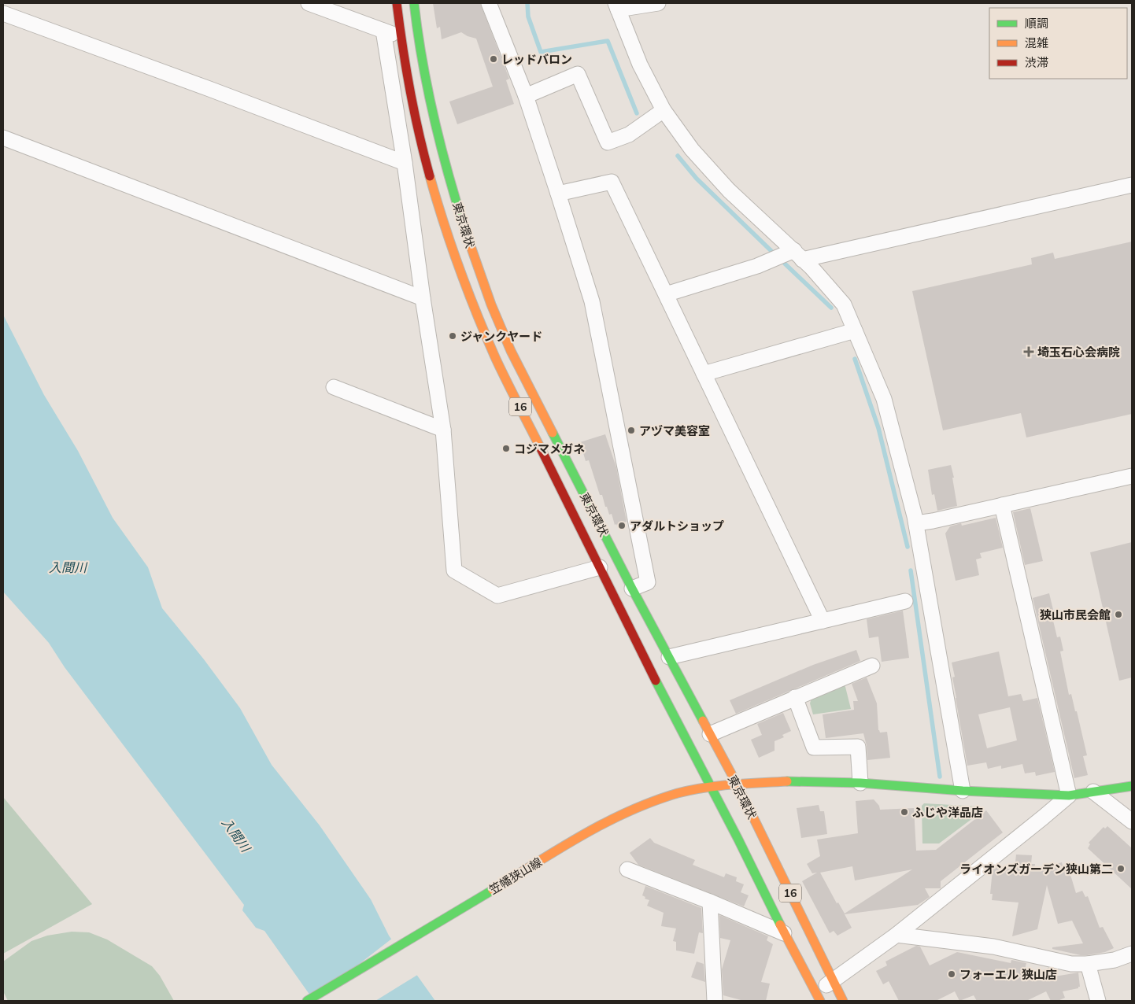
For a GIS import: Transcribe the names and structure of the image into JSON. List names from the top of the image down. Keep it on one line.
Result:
{"streets":{"main road":["東京環状","16","笠幡狭山線"]},"crossings":[["東京環状","笠幡狭山線"]],"water":["入間川"],"places":{"other":["レッドバロン","ジャンクヤード","アヅマ美容室","コジマメガネ","アダルトショップ","狭山市民会館","ふじや洋品店","ライオンズガーデン狭山第二","フォーエル 狭山店"],"health":["埼玉石心会病院"]},"legend":["順調","混雑","渋滞"]}
